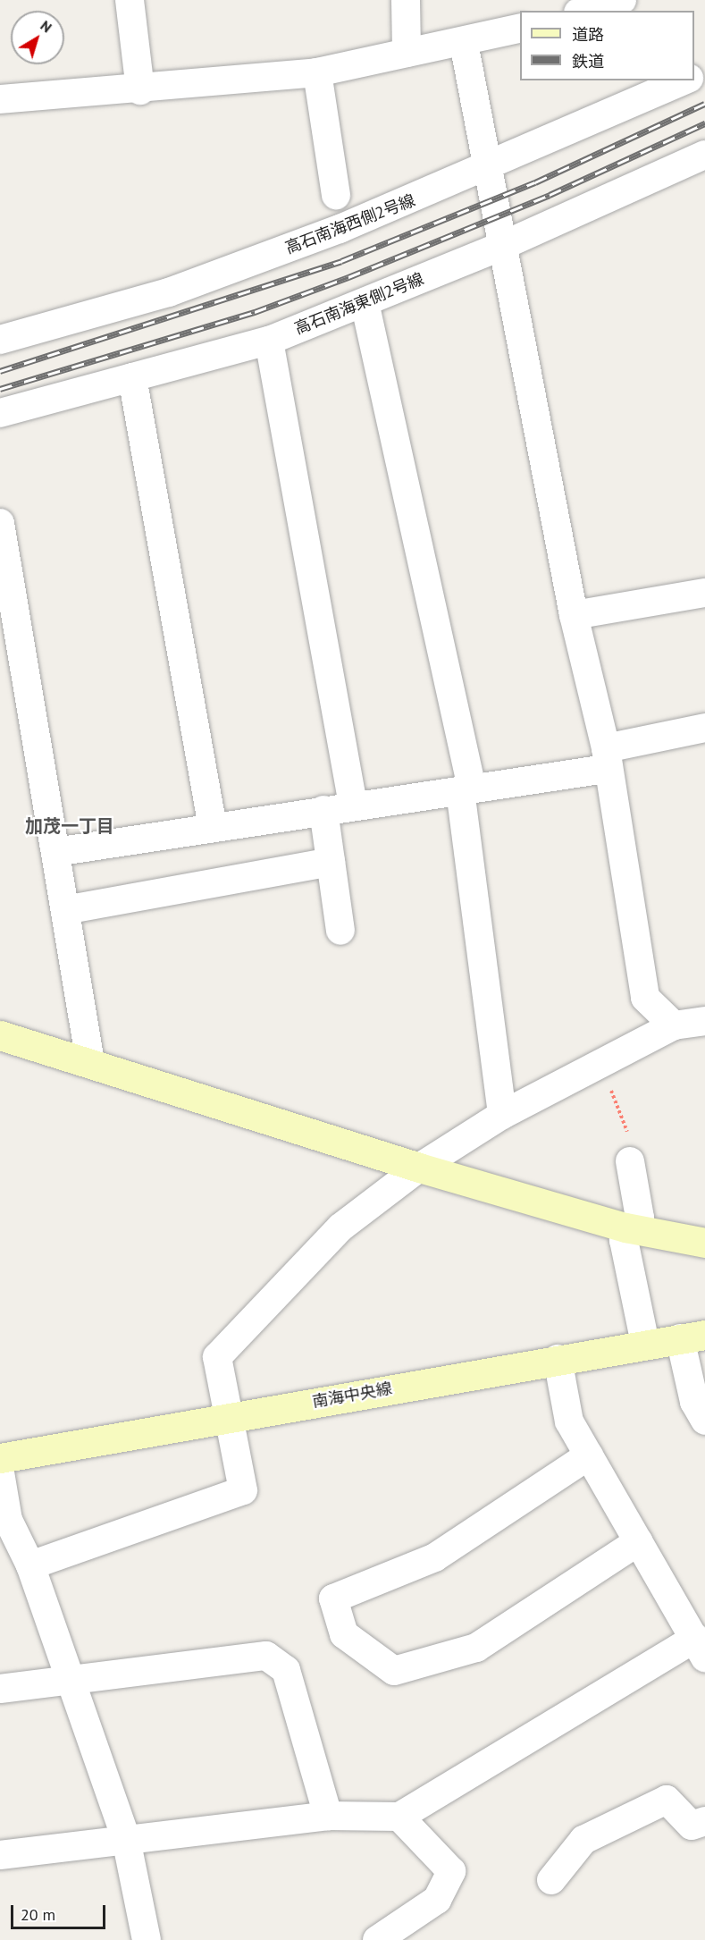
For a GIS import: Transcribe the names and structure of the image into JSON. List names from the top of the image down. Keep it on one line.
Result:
{"streets":{"street":["高石南海西側2号線","高石南海東側2号線","南海中央線"]},"districts":["加茂一丁目"],"legend":["道路","鉄道"],"scale_bar":"20 m","north":"top right"}
